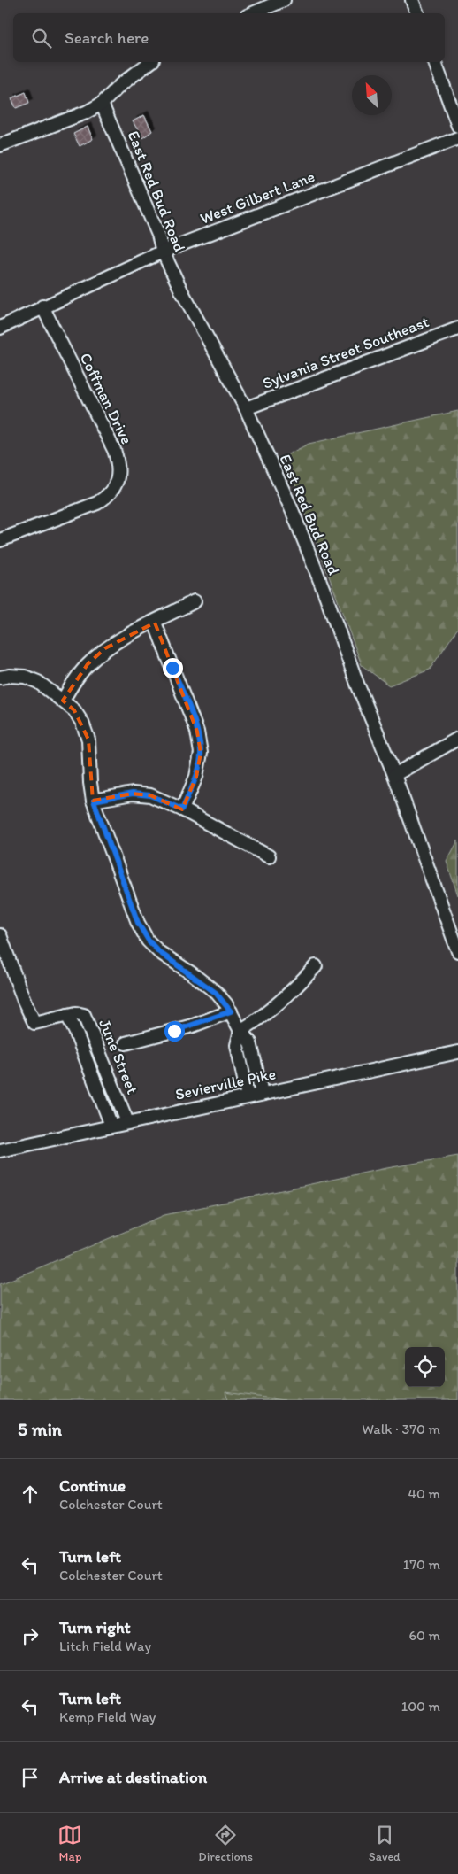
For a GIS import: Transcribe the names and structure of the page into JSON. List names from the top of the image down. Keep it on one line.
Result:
{"streets":{"street":["East Red Bud Road","West Gilbert Lane","Sylvania Street Southeast","Coffman Drive","June Street","Sevierville Pike"]},"crossings":[["East Red Bud Road","West Gilbert Lane"],["East Red Bud Road","Sylvania Street Southeast"],["West Gilbert Lane","Coffman Drive"],["June Street","Sevierville Pike"]],"north":"top left","page":{"search":"Search here","heading":["5 min","Walk · 370 m"],"list":[["Continue","Colchester Court","40 m"],["Turn left","Colchester Court","170 m"],["Turn right","Litch Field Way","60 m"],["Turn left","Kemp Field Way","100 m"],"Arrive at destination"],"nav":["Map","Directions","Saved"]}}
